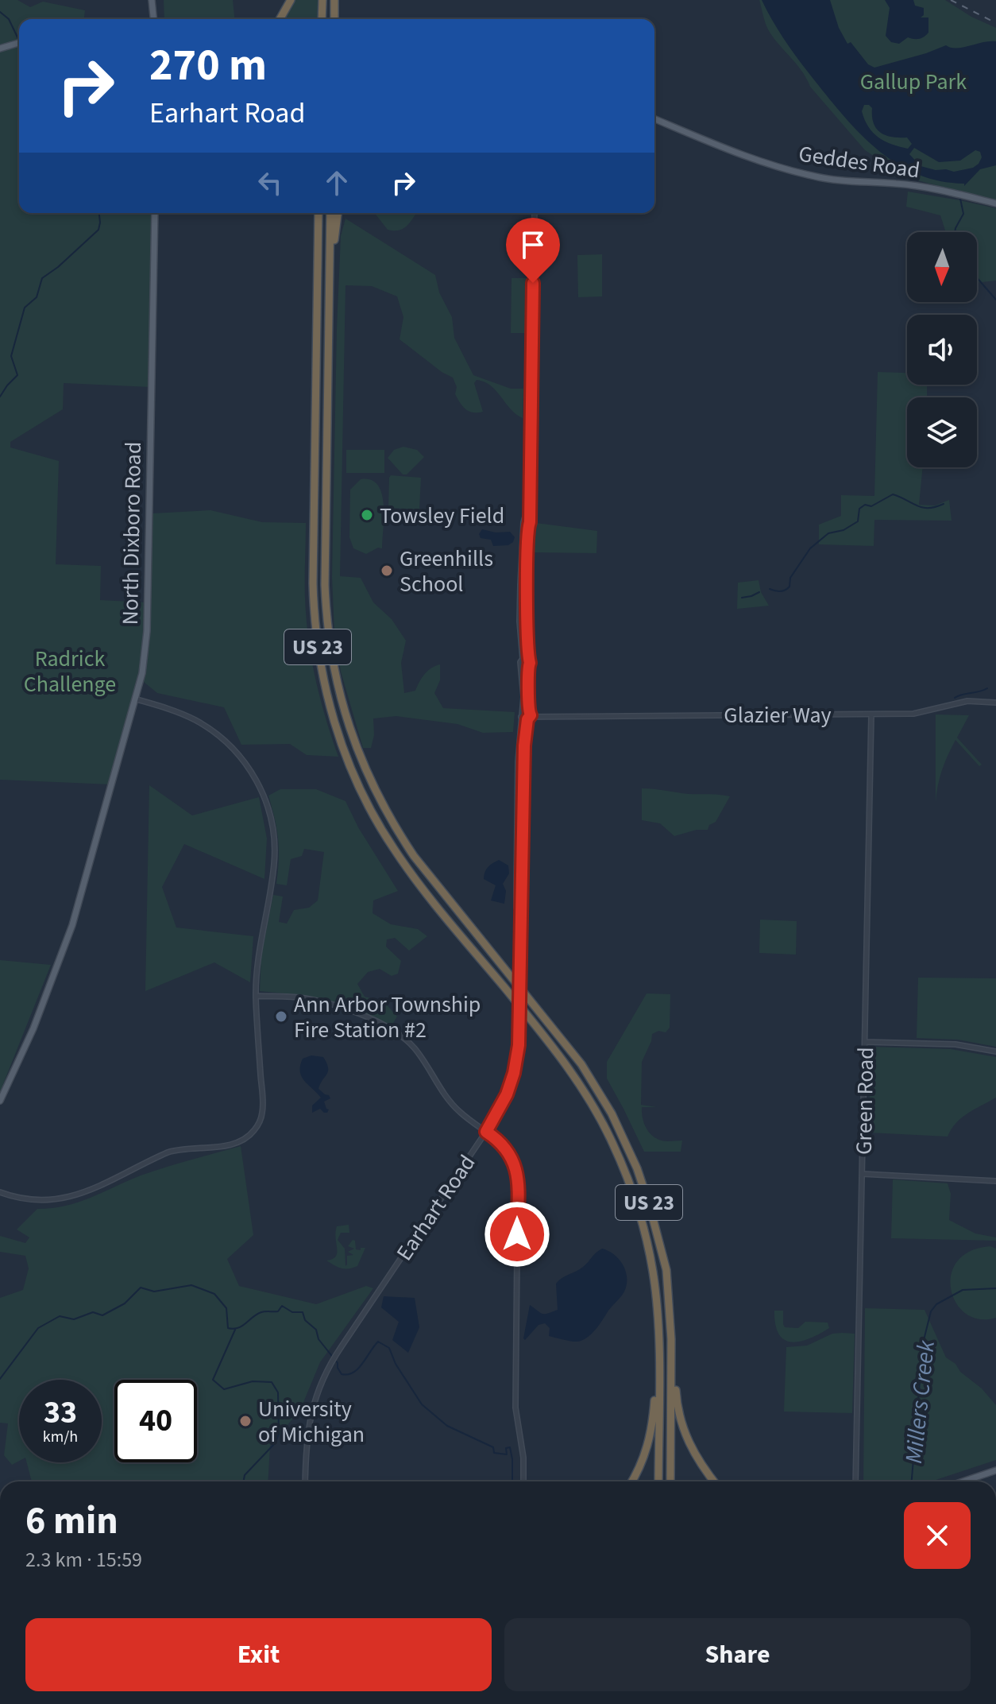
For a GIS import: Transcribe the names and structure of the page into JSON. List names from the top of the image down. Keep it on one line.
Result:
{"streets":{"highway":["US 23"],"main road":["Geddes Road","North Dixboro Road"],"street":["Glazier Way","Green Road","Earhart Road"]},"crossings":[["Glazier Way","Green Road"],["Glazier Way","Earhart Road"]],"water":["Millers Creek"],"parks":["Gallup Park","Radrick Challenge"],"places":["Towsley Field","Greenhills School","Ann Arbor Township Fire Station #2","University of Michigan"],"north":"bottom","page":{"turn":["270 m","Earhart Road"],"speed":"33 km/h","limit":"40","heading":["6 min","2.3 km · 15:59"],"buttons":["Exit","Share"]}}
